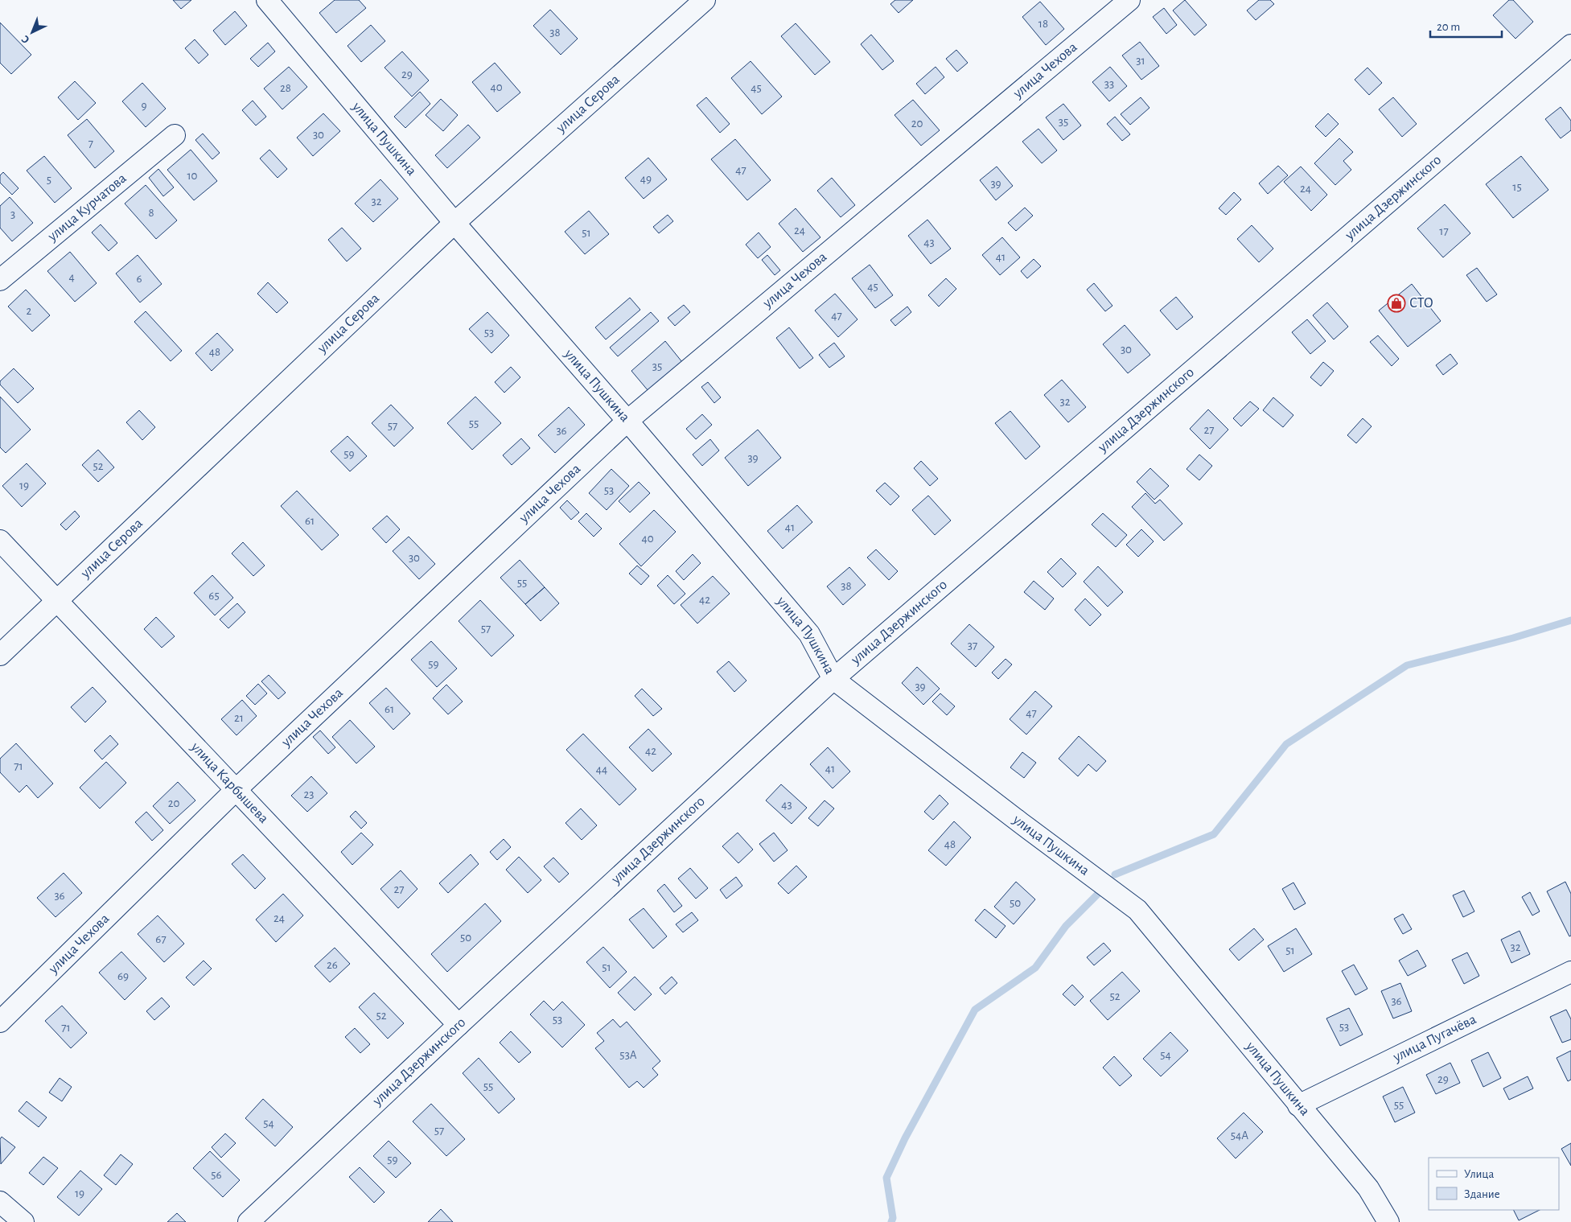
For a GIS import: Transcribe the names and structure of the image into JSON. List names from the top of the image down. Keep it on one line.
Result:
{"streets":{"street":["улица Чехова","улица Серова","улица Пушкина","улица Дзержинского","улица Курчатова","улица Карбышева","улица Пугачёва"]},"crossings":[["улица Чехова","улица Пушкина"],["улица Чехова","улица Карбышева"],["улица Серова","улица Пушкина"],["улица Серова","улица Карбышева"],["улица Пушкина","улица Дзержинского"],["улица Пушкина","улица Пугачёва"],["улица Дзержинского","улица Карбышева"]],"places":{"shop":["СТО"]},"house_numbers":["18","38","31","29","33","40","28","45","9","35","20","30","7","47","10","49","5","39","15","24","32","8","3","24","17","51","43","41","4","6","45","2","47","53","30","48","35","32","55","57","27","36","59","39","52","19","53","61","41","40","30","55","38","65","42","57","37","59","39","61","47","21","42","71","41","44","23","20","43","48","27","36","50","24","50","67","32","51","26","51","69","52","36","52","53","53","71","53А","54","29","55","55","54","57","54А","59","56","19"],"legend":["Улица","Здание"],"scale_bar":"20 m","north":"bottom left"}
